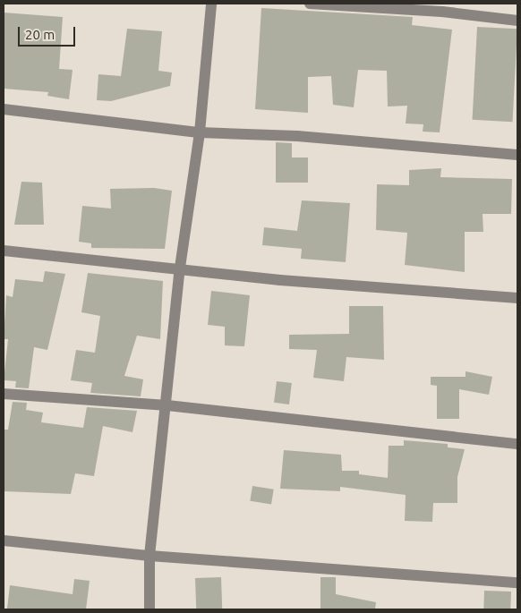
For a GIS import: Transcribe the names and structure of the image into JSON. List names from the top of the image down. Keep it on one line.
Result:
{"scale_bar":"20 m"}
